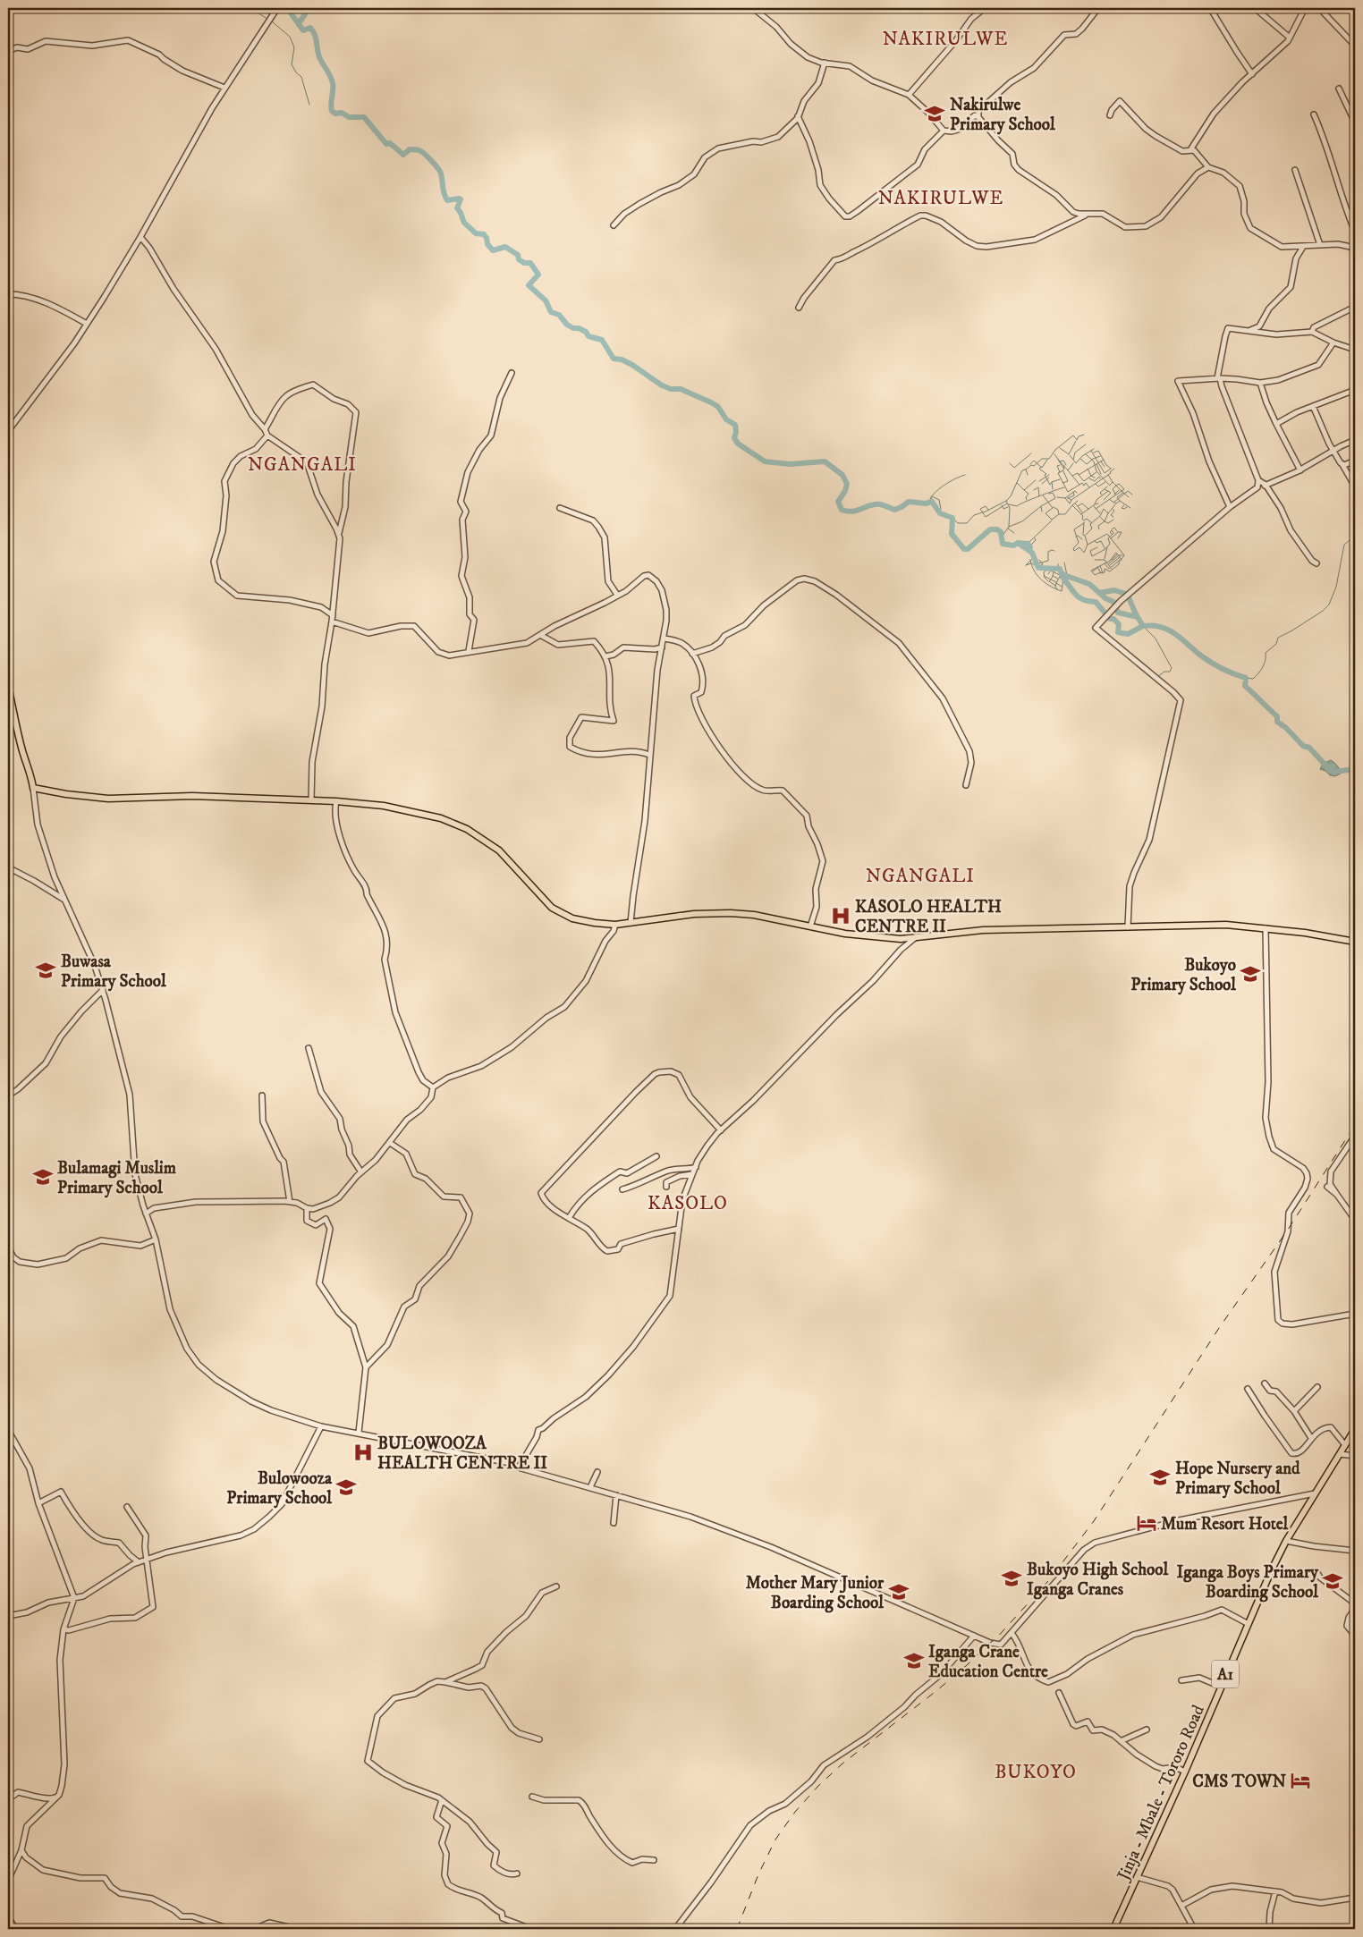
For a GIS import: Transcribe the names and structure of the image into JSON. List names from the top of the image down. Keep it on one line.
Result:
{"streets":{"main road":["A1","Jinja - Mbale - Tororo Road"]},"districts":["NAKIRULWE","NAKIRULWE","NGANGALI","NGANGALI","KASOLO","BUKOYO"],"places":{"school or university":["Nakirulwe Primary School","Buwasa Primary School","Bukoyo Primary School","Bulamagi Muslim Primary School","Hope Nursery and Primary School","Bulowooza Primary School","Bukoyo High School Iganga Cranes","Iganga Boys Primary Boarding School","Mother Mary Junior Boarding School","Iganga Crane Education Centre"],"hospital":["KASOLO HEALTH CENTRE II","BULOWOOZA HEALTH CENTRE II"],"hotel":["Mum Resort Hotel","CMS TOWN"]}}
